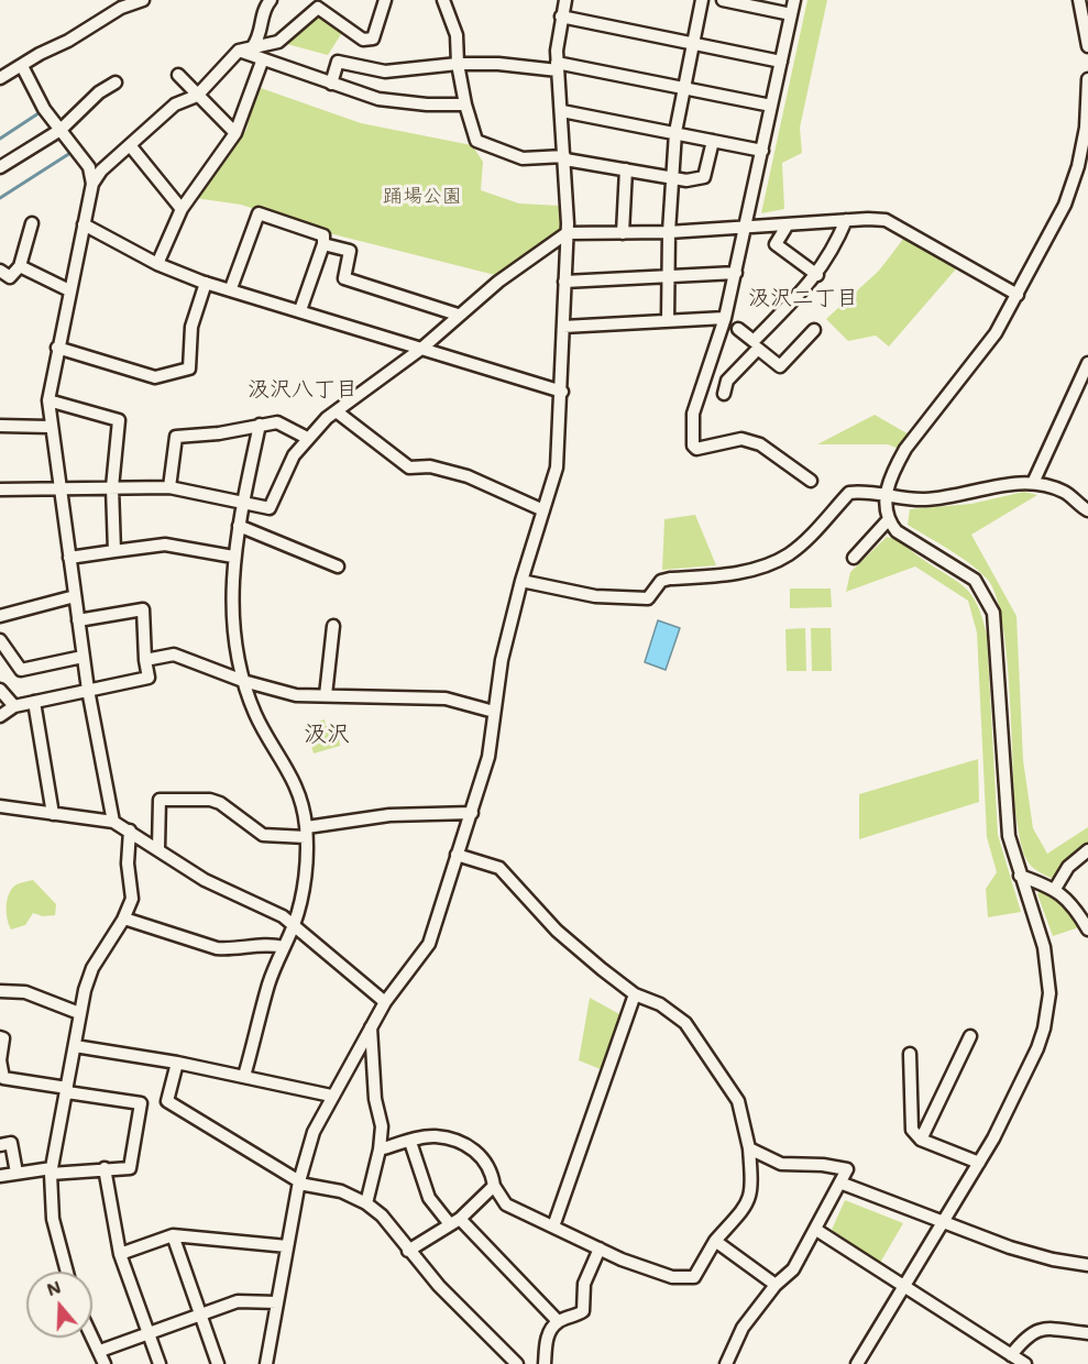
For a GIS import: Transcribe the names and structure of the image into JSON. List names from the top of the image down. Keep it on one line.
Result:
{"districts":["汲沢二丁目","汲沢八丁目","汲沢"],"parks":["踊場公園"],"north":"top"}
